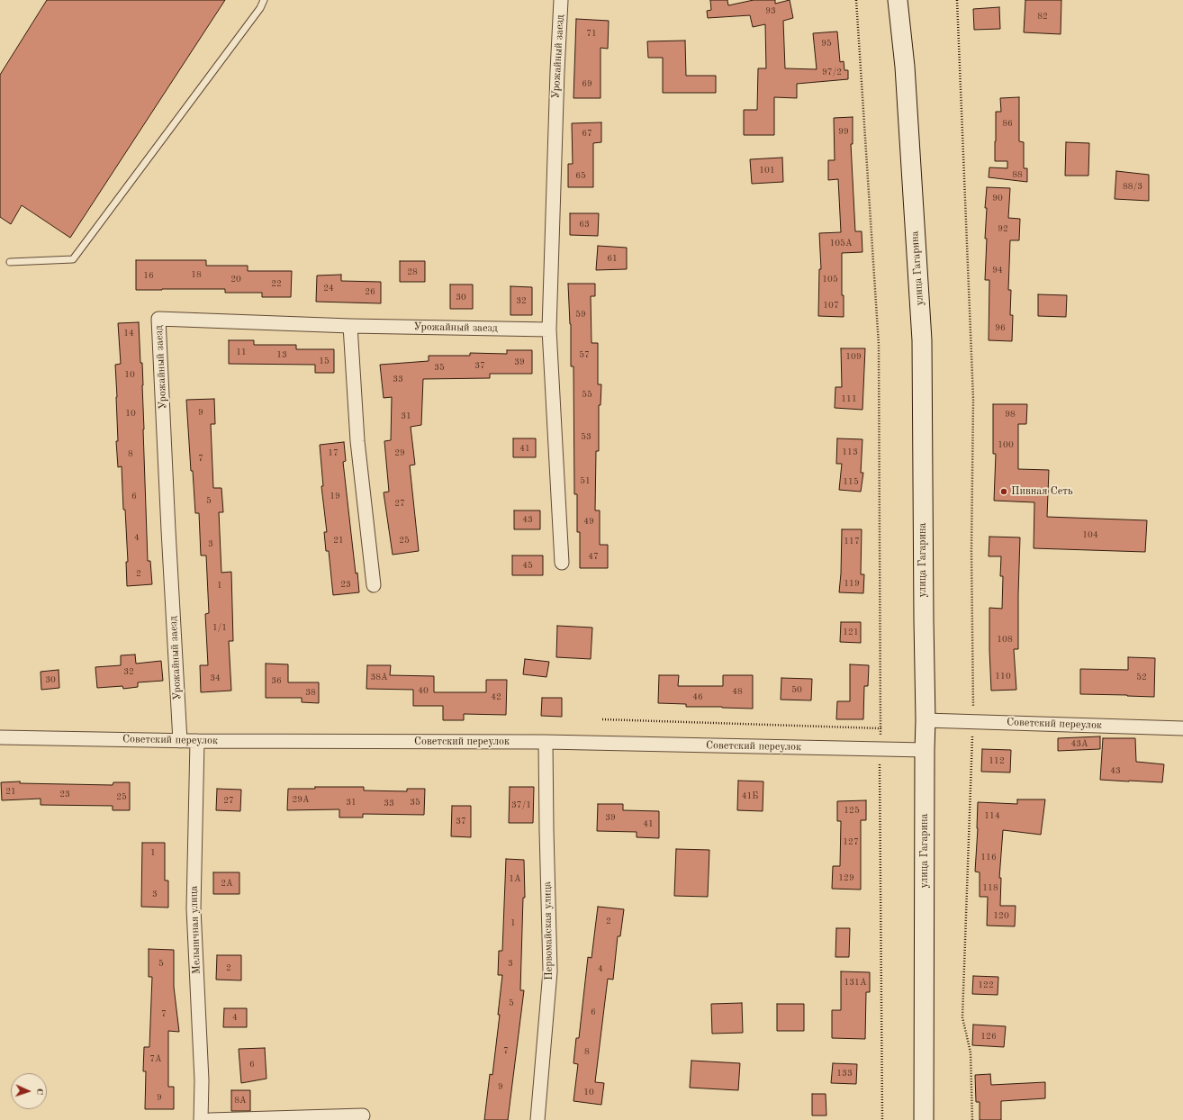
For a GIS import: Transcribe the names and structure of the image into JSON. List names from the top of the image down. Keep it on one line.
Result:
{"streets":{"main road":["улица Гагарина"],"street":["Урожайный заезд","Советский переулок","Мельничная улица","Первомайская улица"]},"crossings":[["Урожайный заезд","Советский переулок"],["улица Гагарина","Советский переулок"],["Советский переулок","Мельничная улица"],["Советский переулок","Первомайская улица"]],"places":["Пивная Сеть"],"house_numbers":["93","82","71","95","97/2","69","86","99","67","101","88","65","88/3","90","63","92","105А","61","94","28","18","16","20","105","22","24","26","30","32","107","59","96","14","11","13","57","109","15","39","37","35","10","33","55","111","9","10","98","31","53","100","41","113","17","29","8","7","51","115","6","19","5","27","43","49","104","4","21","25","117","3","47","45","2","119","23","1","1/1","121","108","32","110","38А","52","34","30","36","50","40","48","38","42","46","43А","112","43","21","23","41Б","25","29А","27","31","35","33","37/1","125","114","39","37","41","127","1","116","129","1А","2А","118","3","120","2","1","5","3","2","4","131А","122","5","6","7","4","126","7","8","7А","6","133","9","10","9","8А"],"north":"right"}
